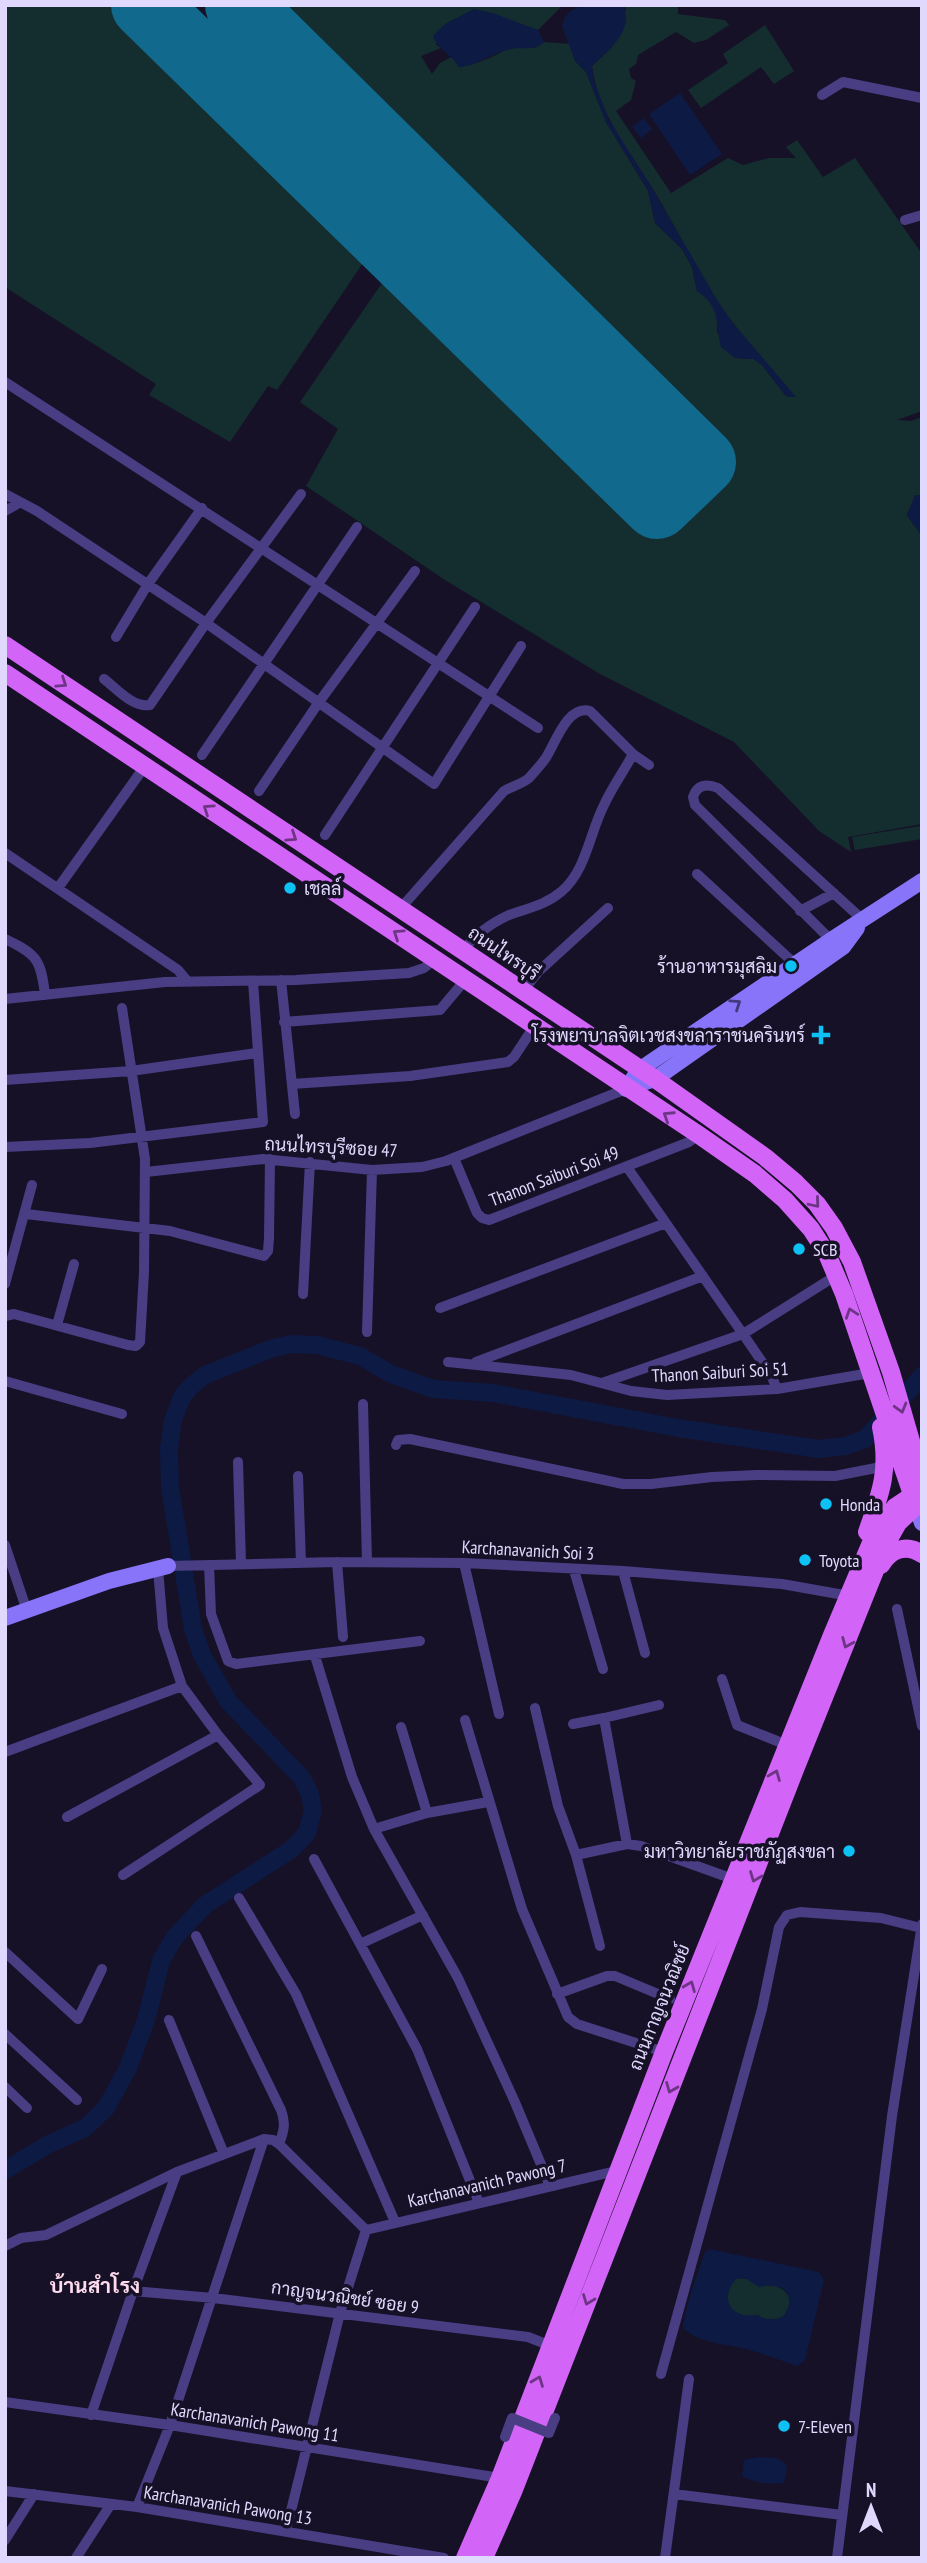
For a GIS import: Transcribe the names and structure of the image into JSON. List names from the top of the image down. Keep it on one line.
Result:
{"streets":{"main road":["ถนนไทรบุรี","ถนนกาญจนวณิชย์"],"street":["ถนนไทรบุรีซอย 47","Thanon Saiburi Soi 49","Thanon Saiburi Soi 51","Karchanavanich Soi 3","Karchanavanich Pawong 7","กาญจนวณิชย์ ซอย 9","Karchanavanich Pawong 11","Karchanavanich Pawong 13"]},"crossings":[["ถนนไทรบุรีซอย 47","Thanon Saiburi Soi 49"],["ถนนกาญจนวณิชย์","Karchanavanich Pawong 7"],["ถนนกาญจนวณิชย์","กาญจนวณิชย์ ซอย 9"],["ถนนกาญจนวณิชย์","Karchanavanich Pawong 11"]],"districts":["บ้านสำโรง"],"places":{"other":["เชลล์","ร้านอาหารมุสลิม","SCB","Honda","Toyota","มหาวิทยาลัยราชภัฏสงขลา","7-Eleven"],"health":["โรงพยาบาลจิตเวชสงขลาราชนครินทร์"]},"north":"top"}
